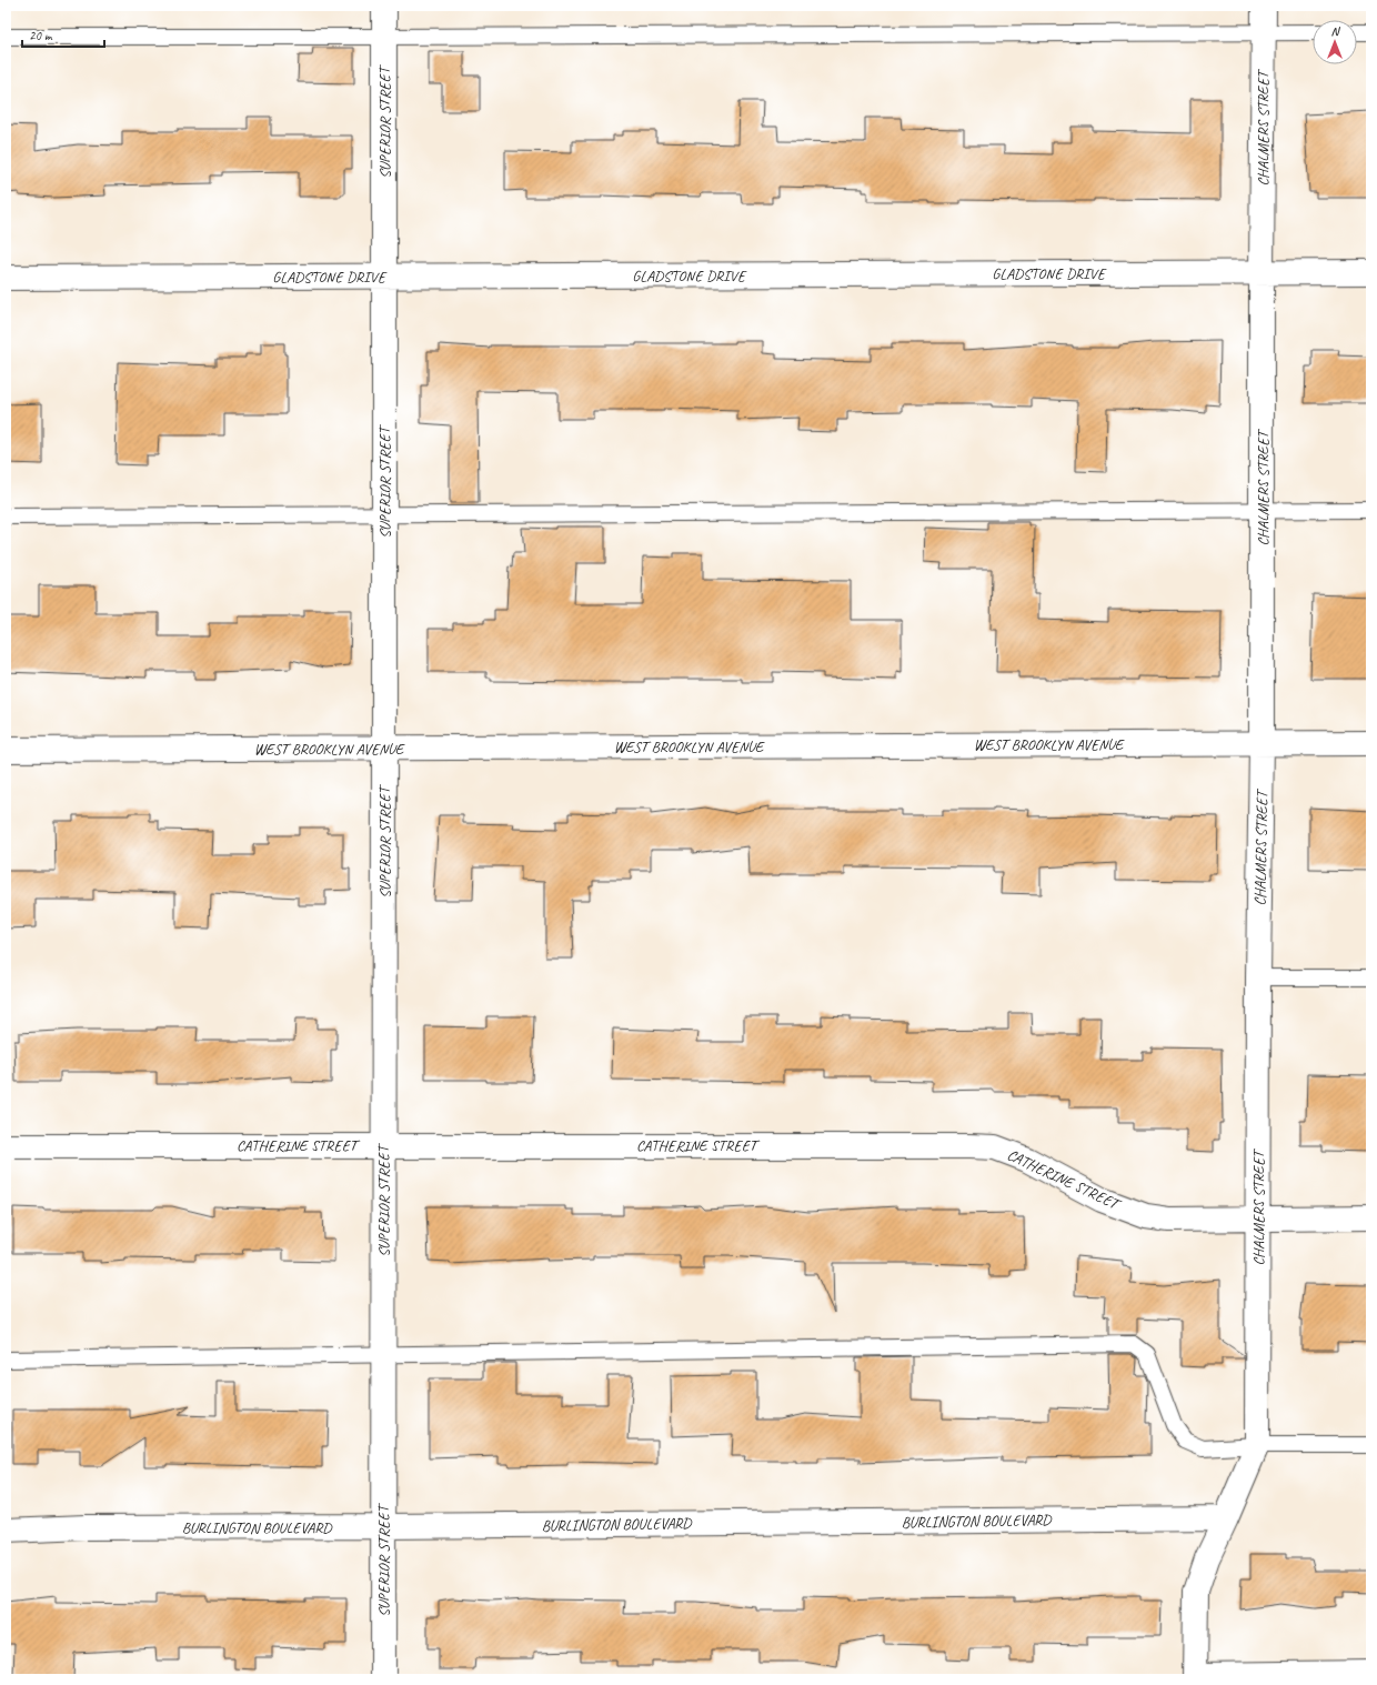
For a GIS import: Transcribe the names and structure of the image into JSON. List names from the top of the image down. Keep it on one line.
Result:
{"streets":{"street":["SUPERIOR STREET","CHALMERS STREET","GLADSTONE DRIVE","WEST BROOKLYN AVENUE","CATHERINE STREET","BURLINGTON BOULEVARD"]},"crossings":[["SUPERIOR STREET","GLADSTONE DRIVE"],["SUPERIOR STREET","WEST BROOKLYN AVENUE"],["SUPERIOR STREET","CATHERINE STREET"],["SUPERIOR STREET","BURLINGTON BOULEVARD"],["CHALMERS STREET","GLADSTONE DRIVE"],["CHALMERS STREET","WEST BROOKLYN AVENUE"],["CHALMERS STREET","CATHERINE STREET"],["CHALMERS STREET","BURLINGTON BOULEVARD"]],"scale_bar":"20 m","north":"top"}
